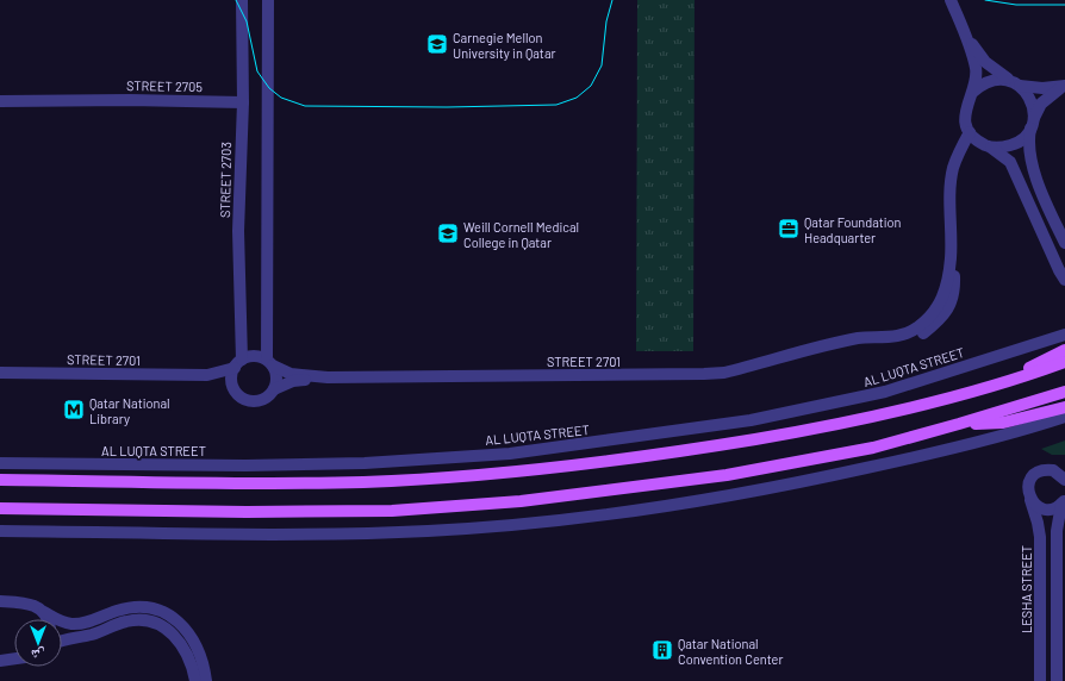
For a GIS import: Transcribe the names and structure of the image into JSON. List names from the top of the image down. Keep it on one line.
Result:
{"streets":{"street":["STREET 2705","STREET 2703","STREET 2701","AL LUQTA STREET","LESHA STREET"]},"crossings":[["STREET 2705","STREET 2703"],["STREET 2703","STREET 2701"]],"places":{"school or university":["Carnegie Mellon University in Qatar","Weill Cornell Medical College in Qatar"],"office":["Qatar Foundation Headquarter"],"metro station":["Qatar National Library"],"building":["Qatar National Convention Center"]},"north":"bottom"}
